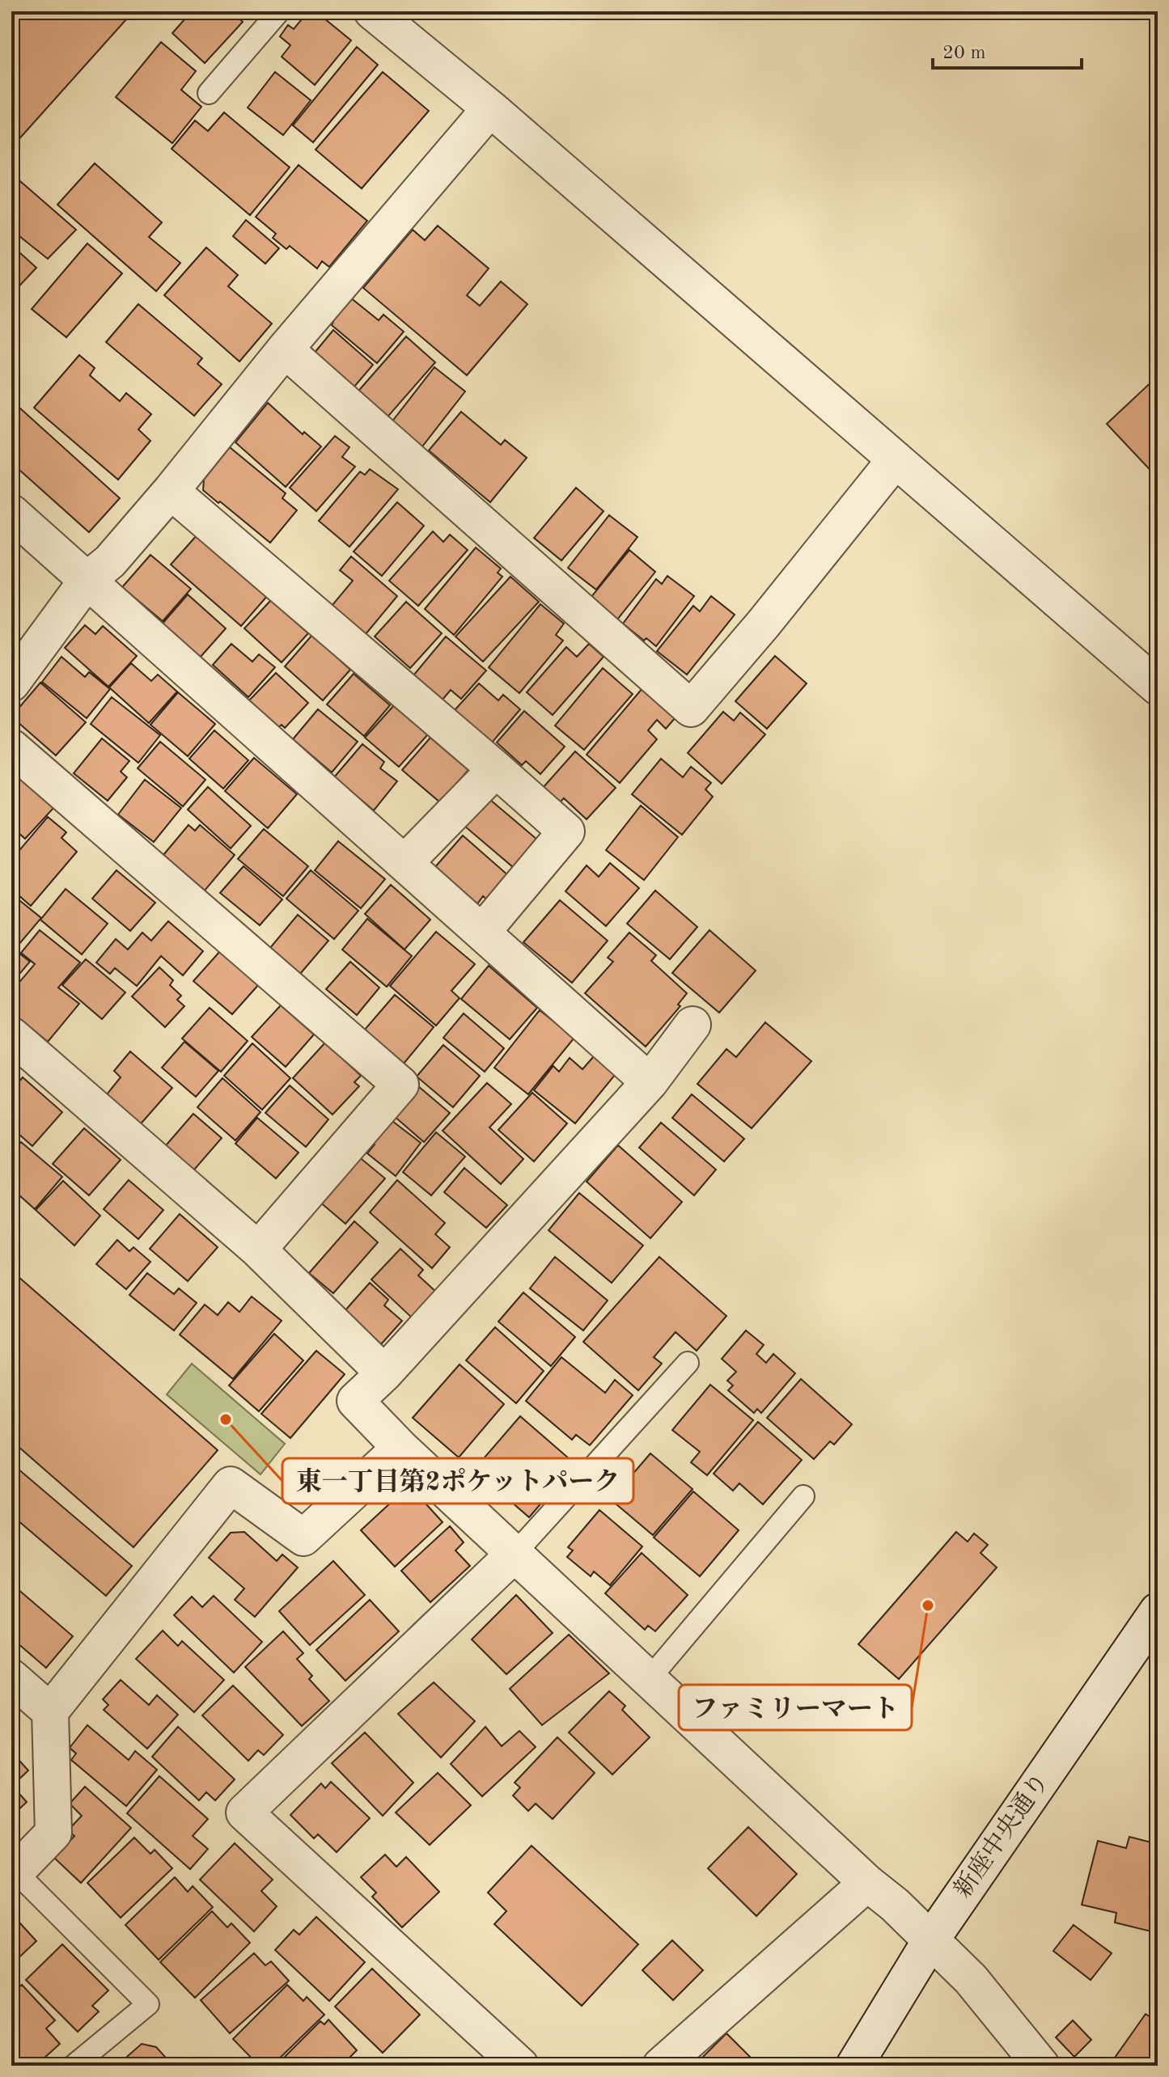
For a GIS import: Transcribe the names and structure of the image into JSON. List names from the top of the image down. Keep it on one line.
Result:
{"streets":{"street":["新座中央通り"]},"places":["東一丁目第2ポケットパーク","ファミリーマート"],"scale_bar":"20 m"}
